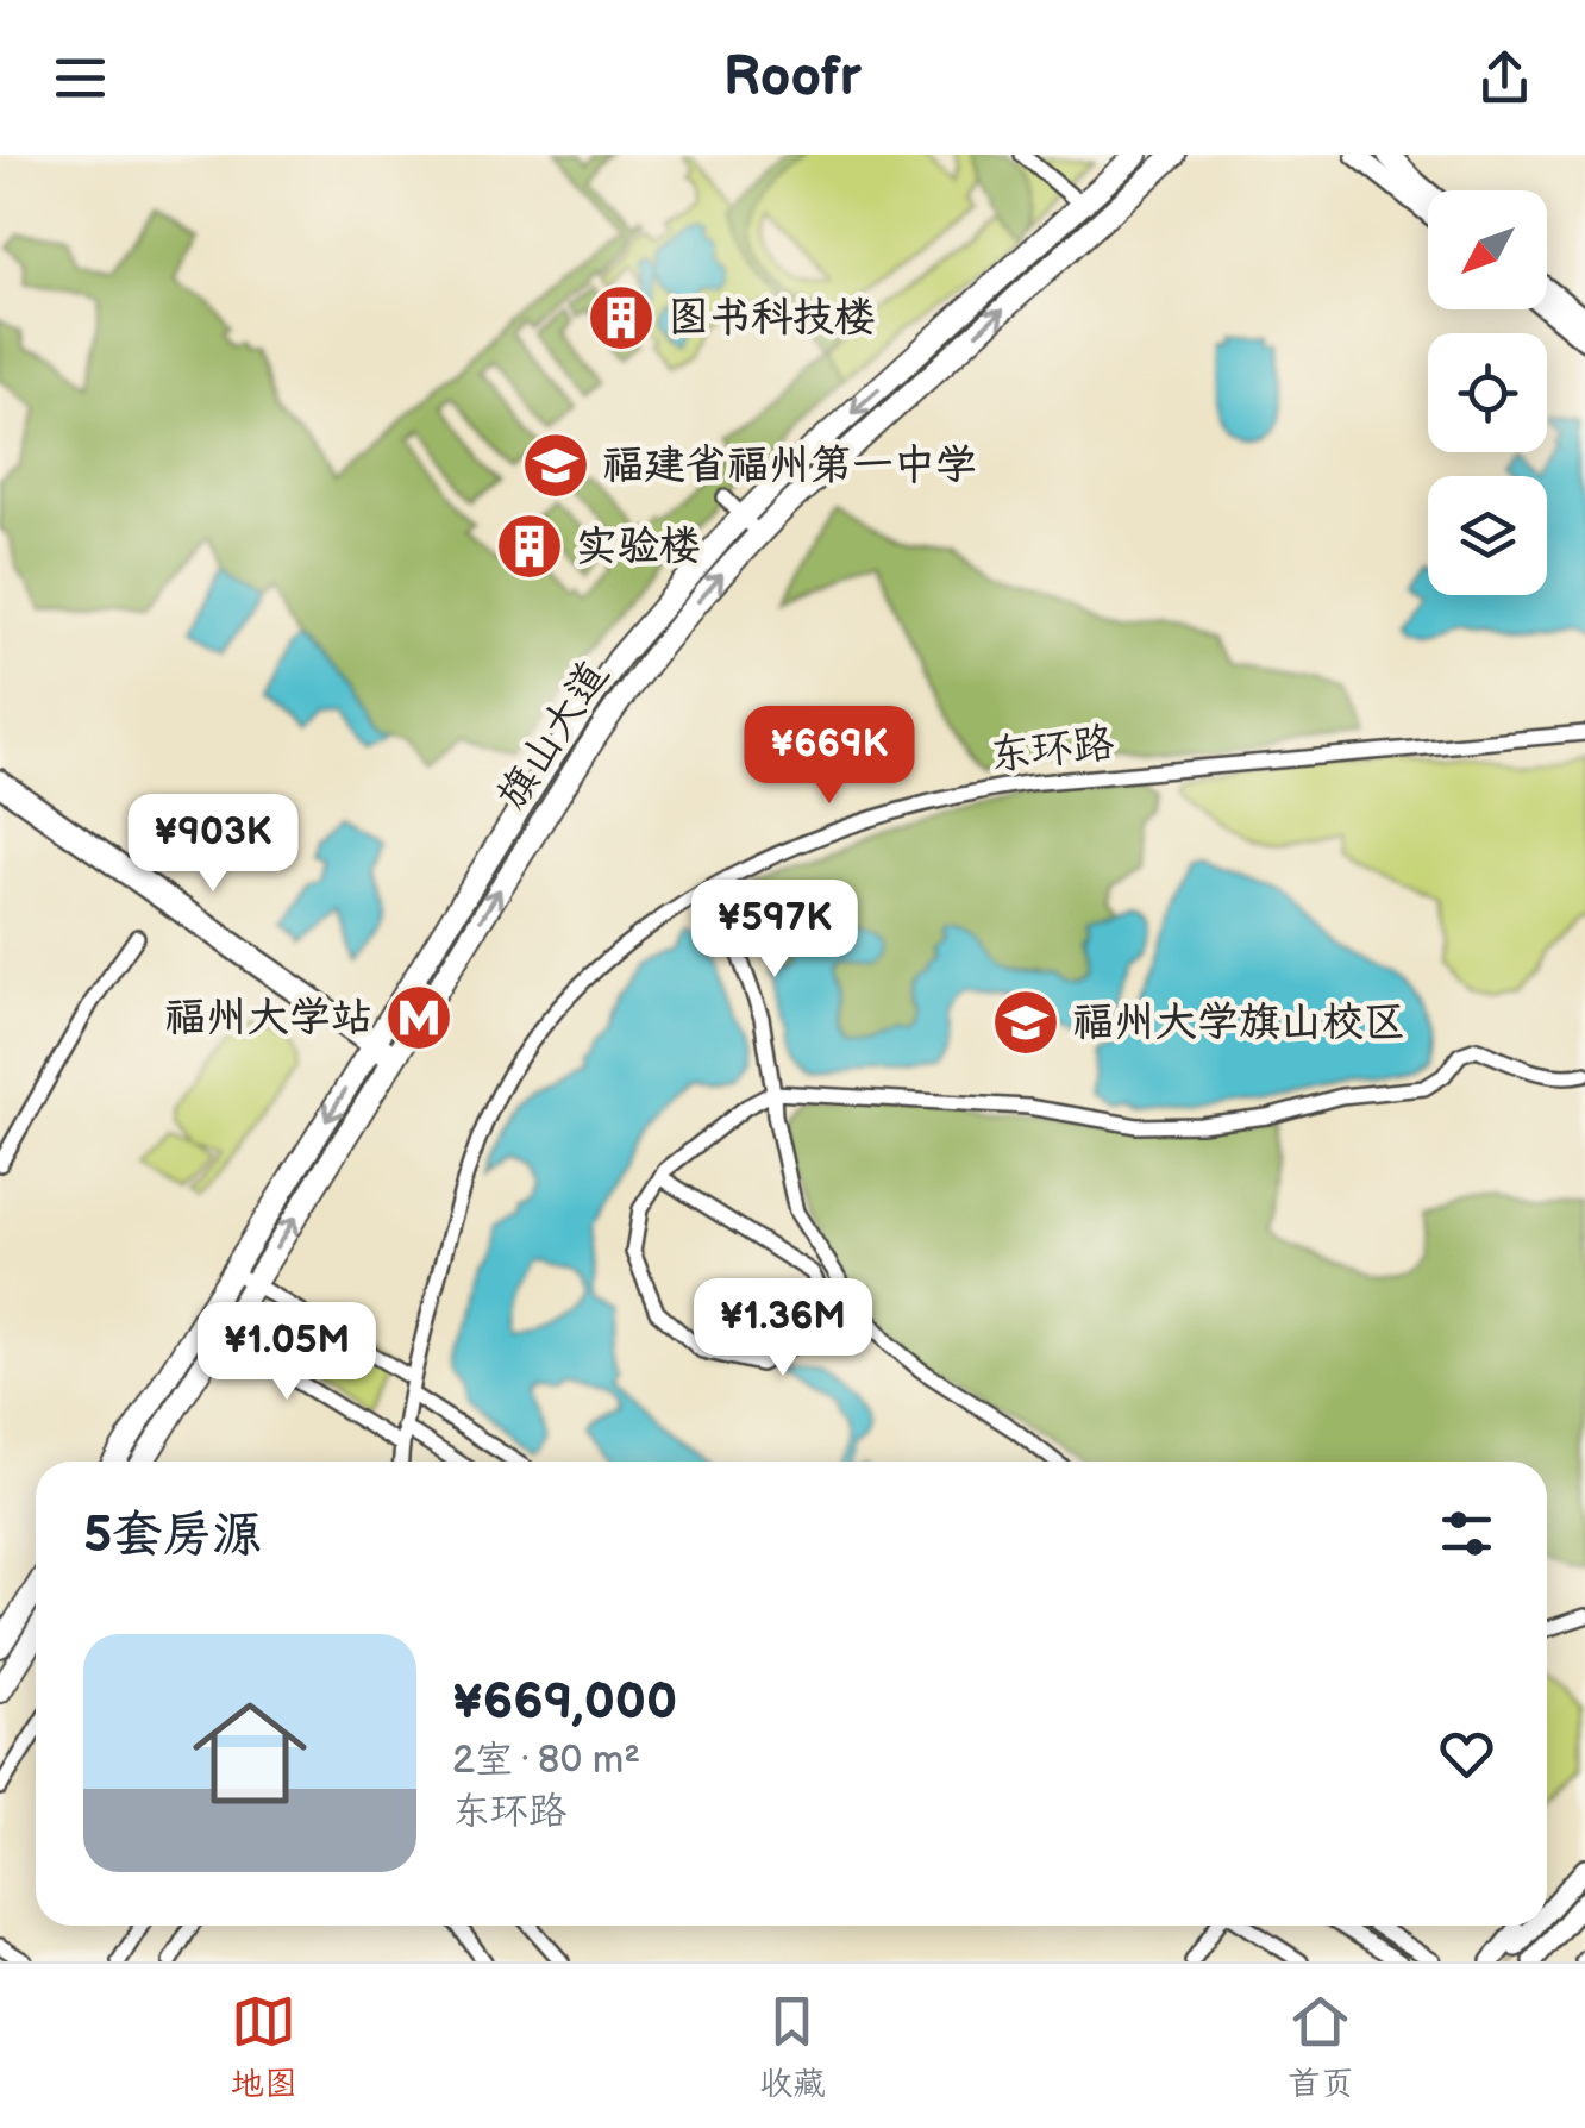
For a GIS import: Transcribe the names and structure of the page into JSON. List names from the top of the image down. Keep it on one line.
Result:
{"streets":{"highway":["旗山大道"],"street":["东环路"]},"places":{"building":["图书科技楼","实验楼"],"school or university":["福建省福州第一中学","福州大学旗山校区"],"metro station":["福州大学站"]},"north":"bottom left","page":{"header":"Roofr","price":["¥669K","¥903K","¥597K","¥1.36M","¥1.05M"],"heading":"5套房源","list":[{"name":"¥669,000","note":"2室 · 80 m² · 东环路"}],"tabs":["地图","收藏","首页"]}}
